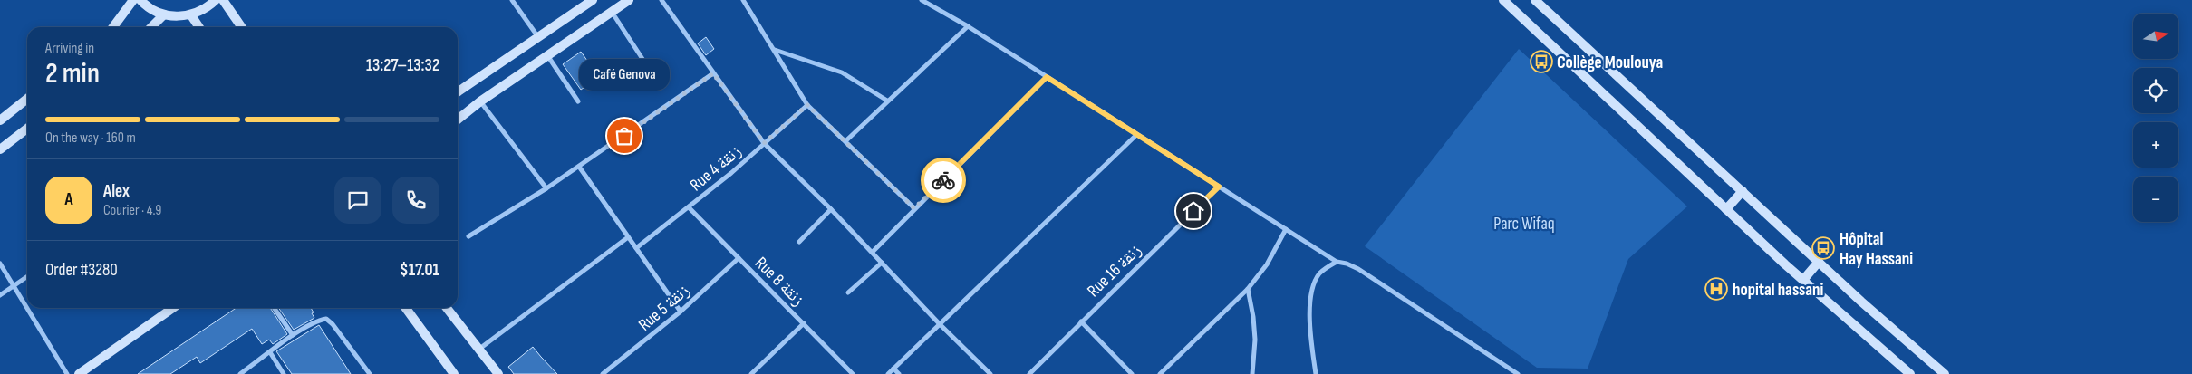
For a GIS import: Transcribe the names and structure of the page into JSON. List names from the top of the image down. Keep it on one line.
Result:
{"streets":{"street":["Rue 4 زنقة","Rue 16 زنقة","Rue 8 زنقة","Rue 5 زنقة"]},"crossings":[["Rue 4 زنقة","Rue 8 زنقة"],["Rue 8 زنقة","Rue 5 زنقة"]],"parks":["Parc Wifaq"],"places":{"bus stop":["Collège Moulouya","Hôpital Hay Hassani"],"other":["Café Genova"],"hospital":["hopital hassani"]},"north":"right","page":{"map_buttons":["+","−"],"heading":["2 min","Arriving in","13:27–13:32"],"panel":["Alex","Courier · 4.9","Order #3280","$17.01"],"bubble":"Café Genova","bar":"On the way · 160 m","round":"A"}}
